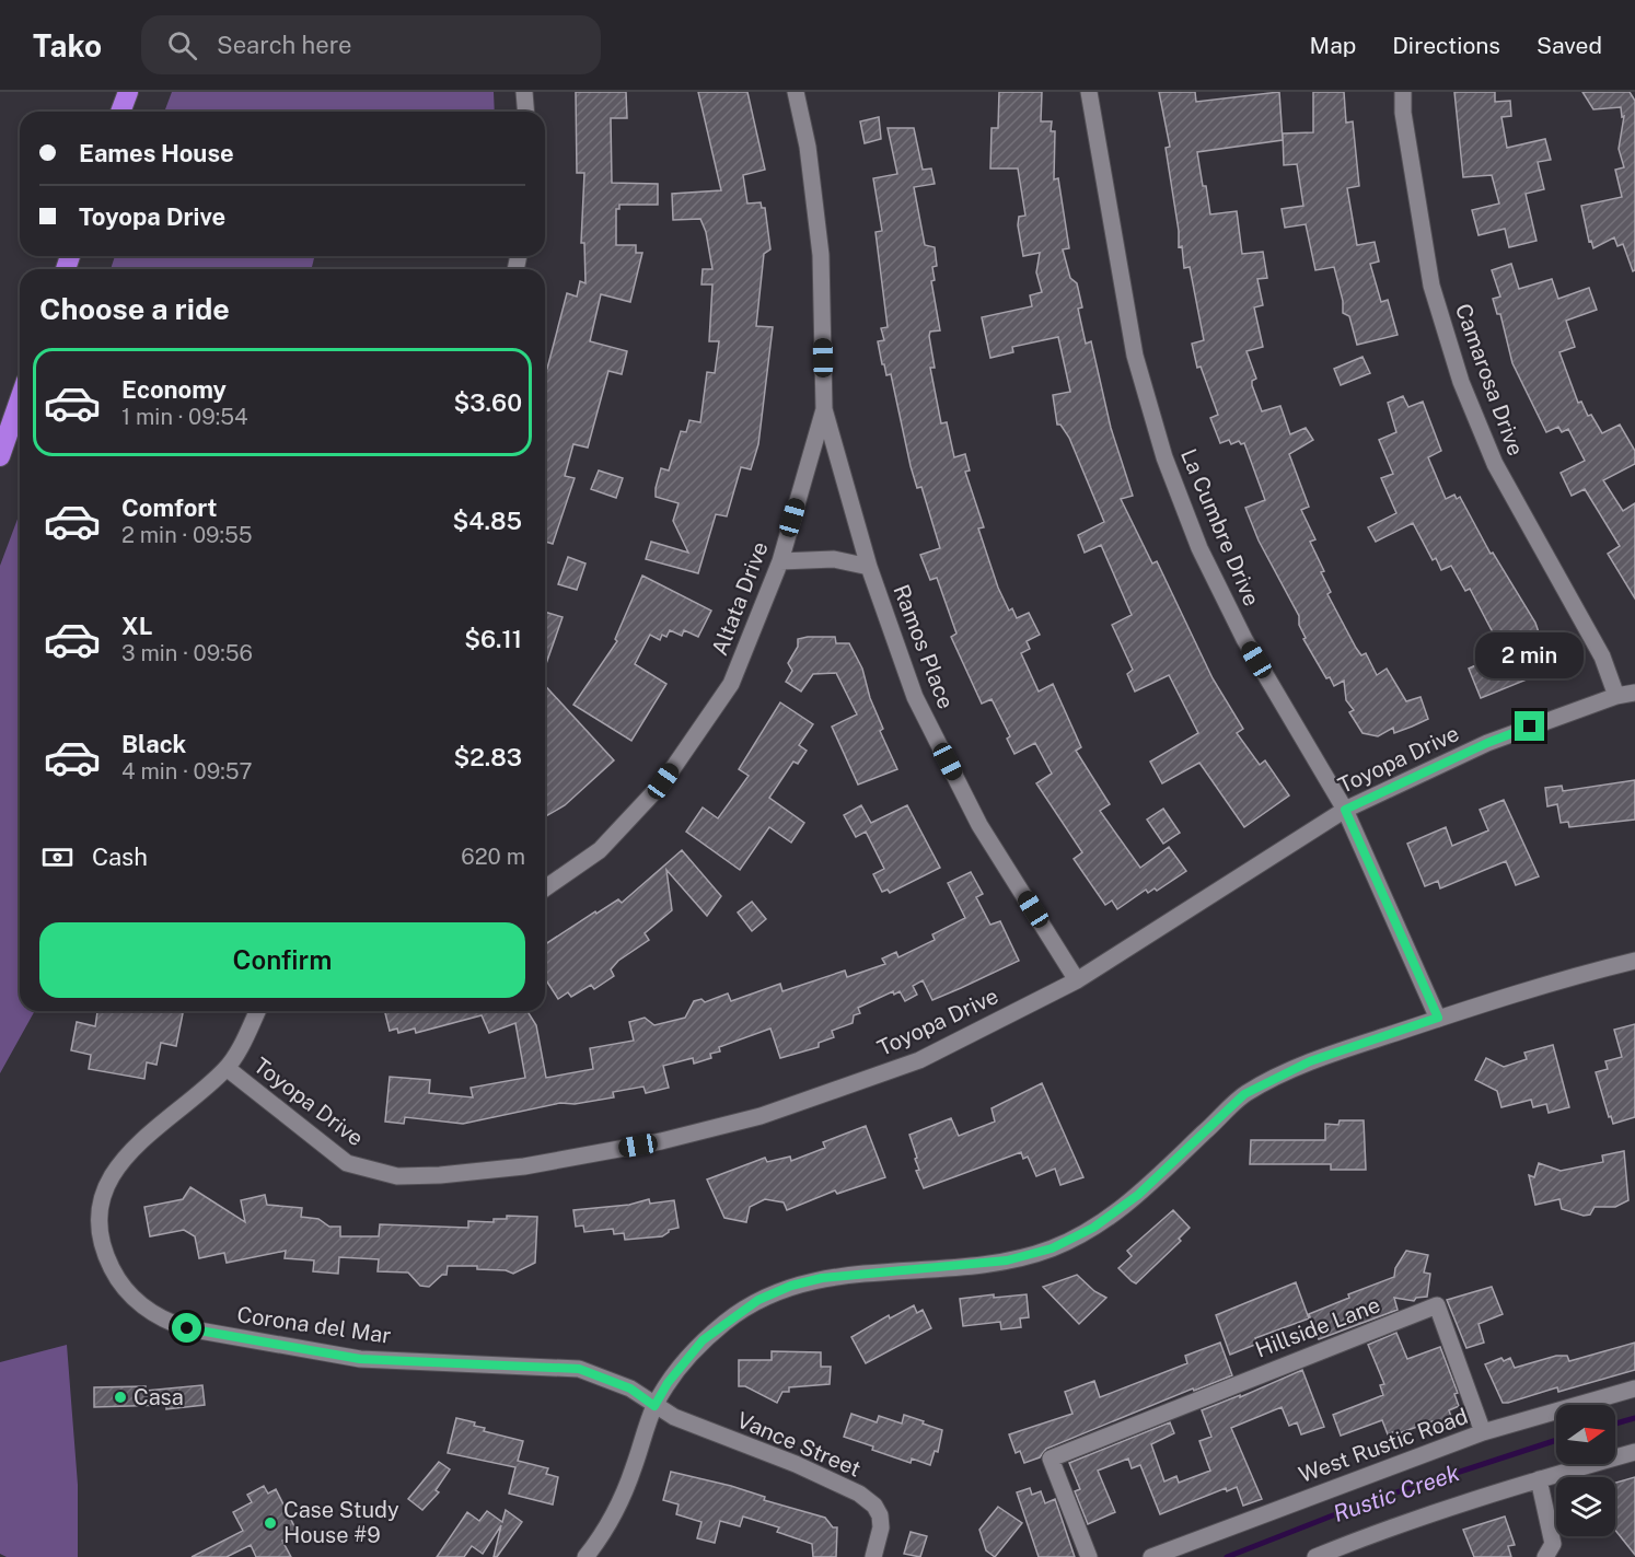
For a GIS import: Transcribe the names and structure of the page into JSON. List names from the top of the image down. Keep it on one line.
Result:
{"streets":{"street":["Camarosa Drive","La Cumbre Drive","Altata Drive","Ramos Place","Toyopa Drive","Corona del Mar","Hillside Lane","Vance Street","West Rustic Road"]},"crossings":[["Camarosa Drive","Toyopa Drive"],["La Cumbre Drive","Toyopa Drive"],["Altata Drive","Ramos Place"],["Ramos Place","Toyopa Drive"],["Toyopa Drive","Corona del Mar"],["Corona del Mar","Vance Street"],["Hillside Lane","West Rustic Road"]],"water":["Rustic Creek"],"places":["Casa","Case Study House #9"],"north":"right","page":{"header":"Tako","search":"Search here","nav":["Map","Directions","Saved"],"banner":["Eames House","Toyopa Drive"],"heading":"Choose a ride","list":[{"name":"Economy","note":"1 min · 09:54","value":"$3.60"},{"name":"Comfort","note":"2 min · 09:55","value":"$4.85"},{"name":"XL","note":"3 min · 09:56","value":"$6.11"},{"name":"Black","note":"4 min · 09:57","value":"$2.83"}],"bubble":"2 min","pay":["Cash","620 m"],"buttons":"Confirm"}}
